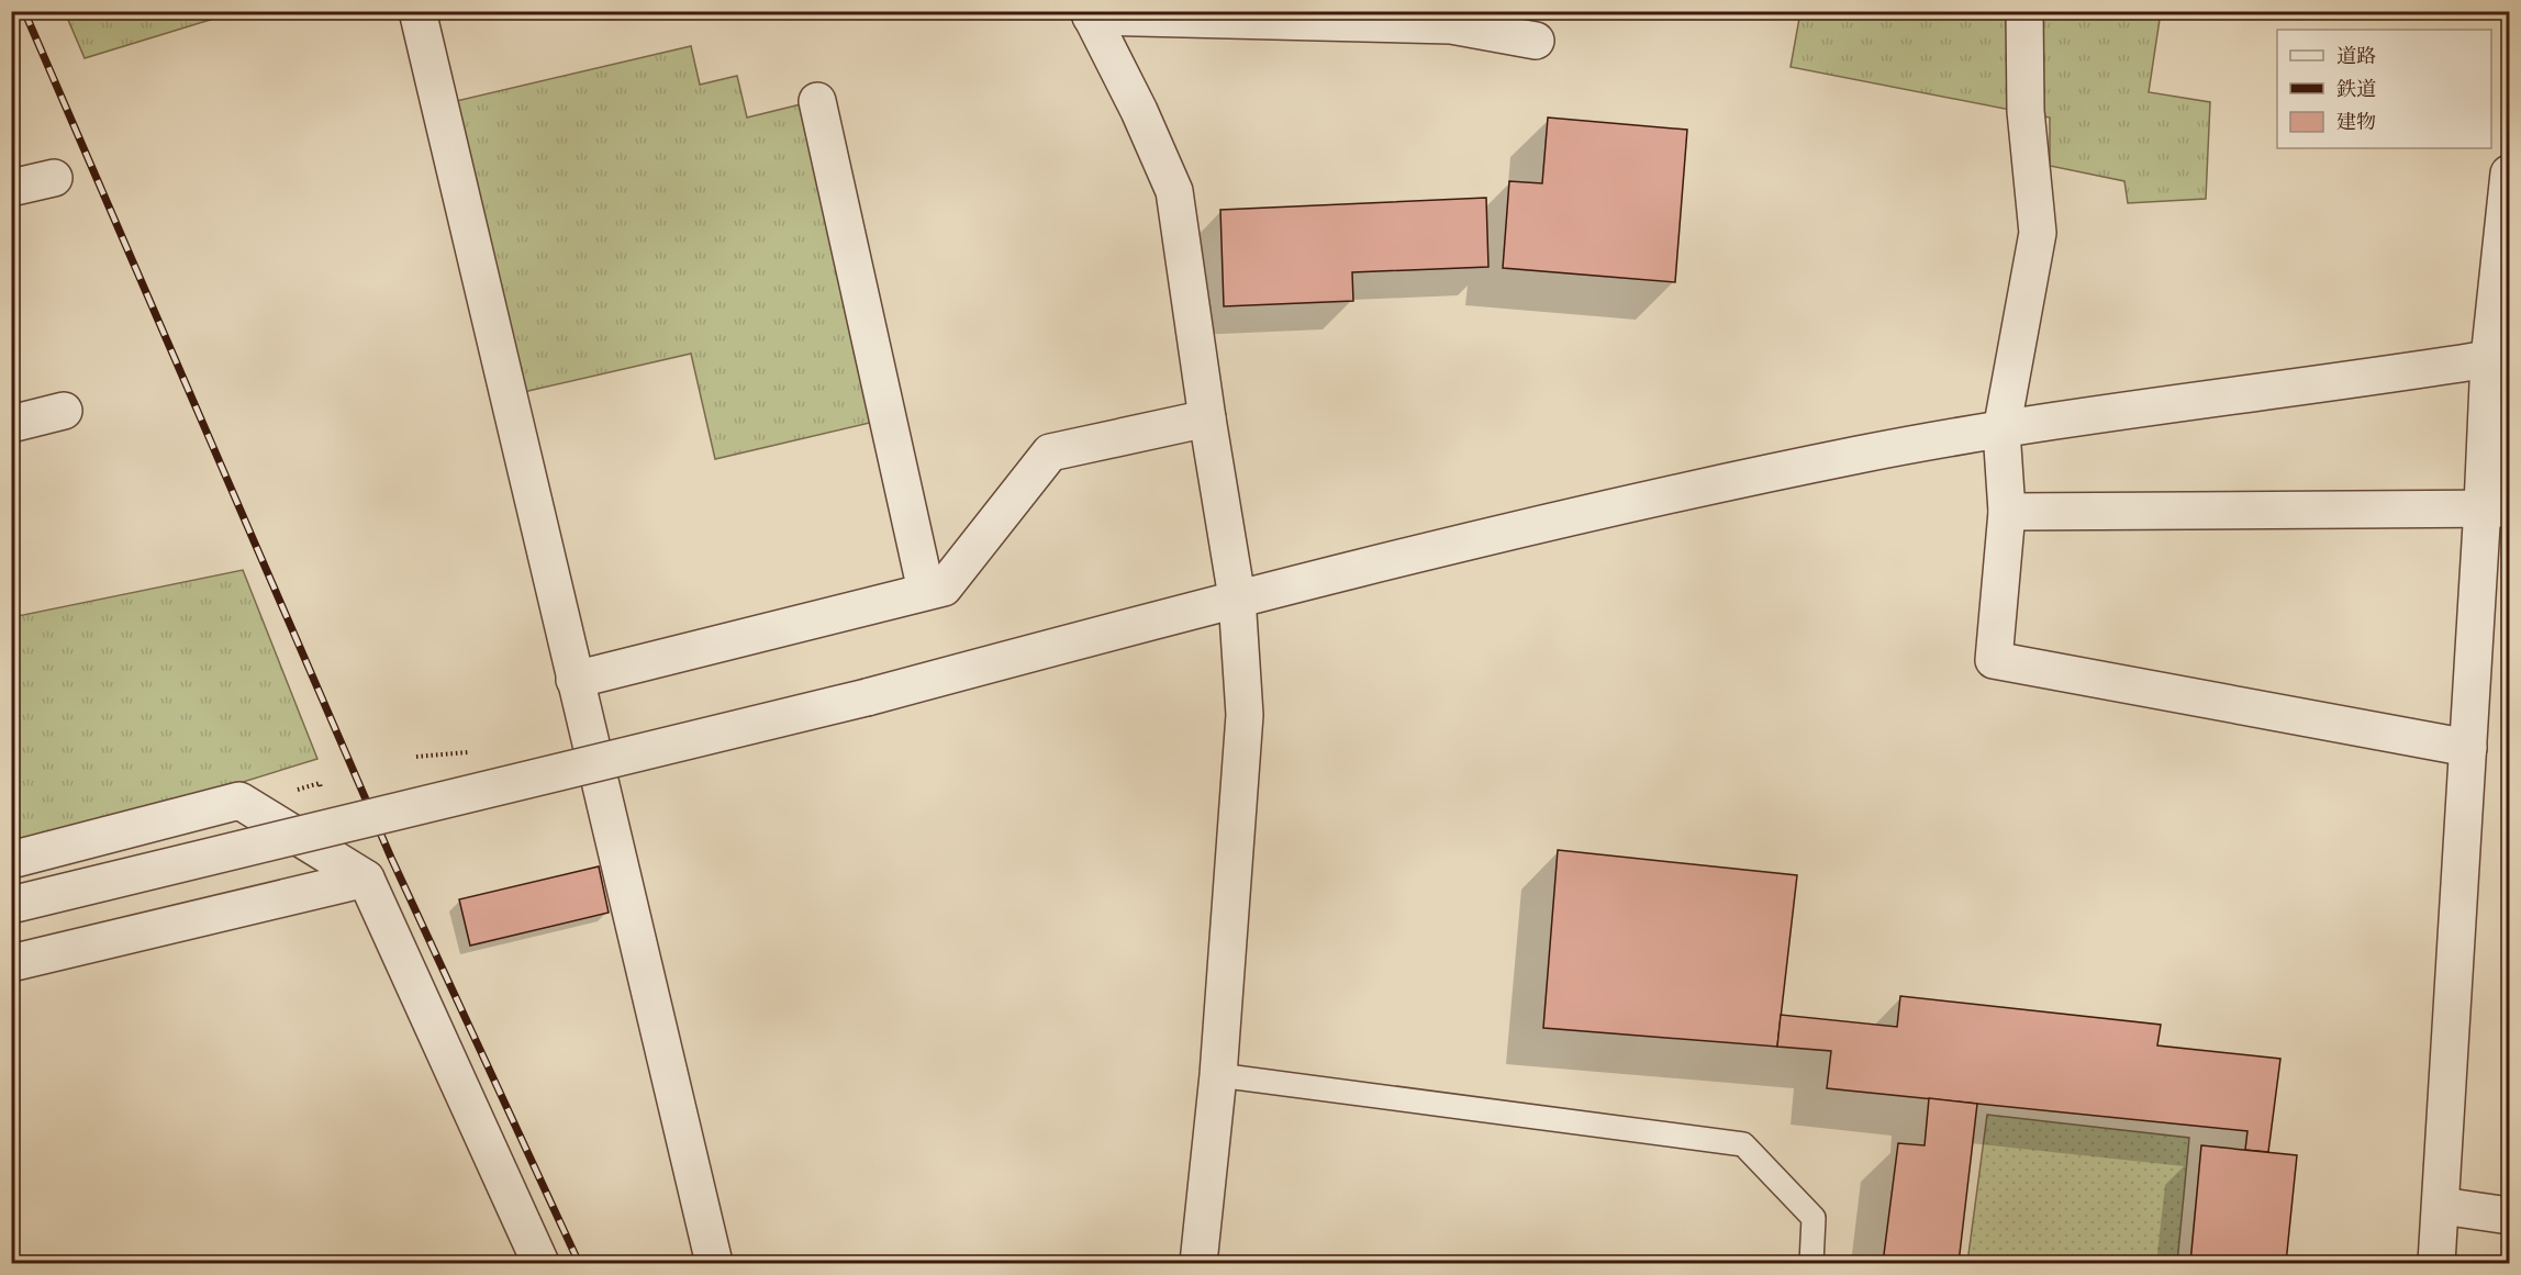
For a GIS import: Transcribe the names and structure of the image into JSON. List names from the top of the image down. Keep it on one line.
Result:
{"legend":["道路","鉄道","建物"]}
